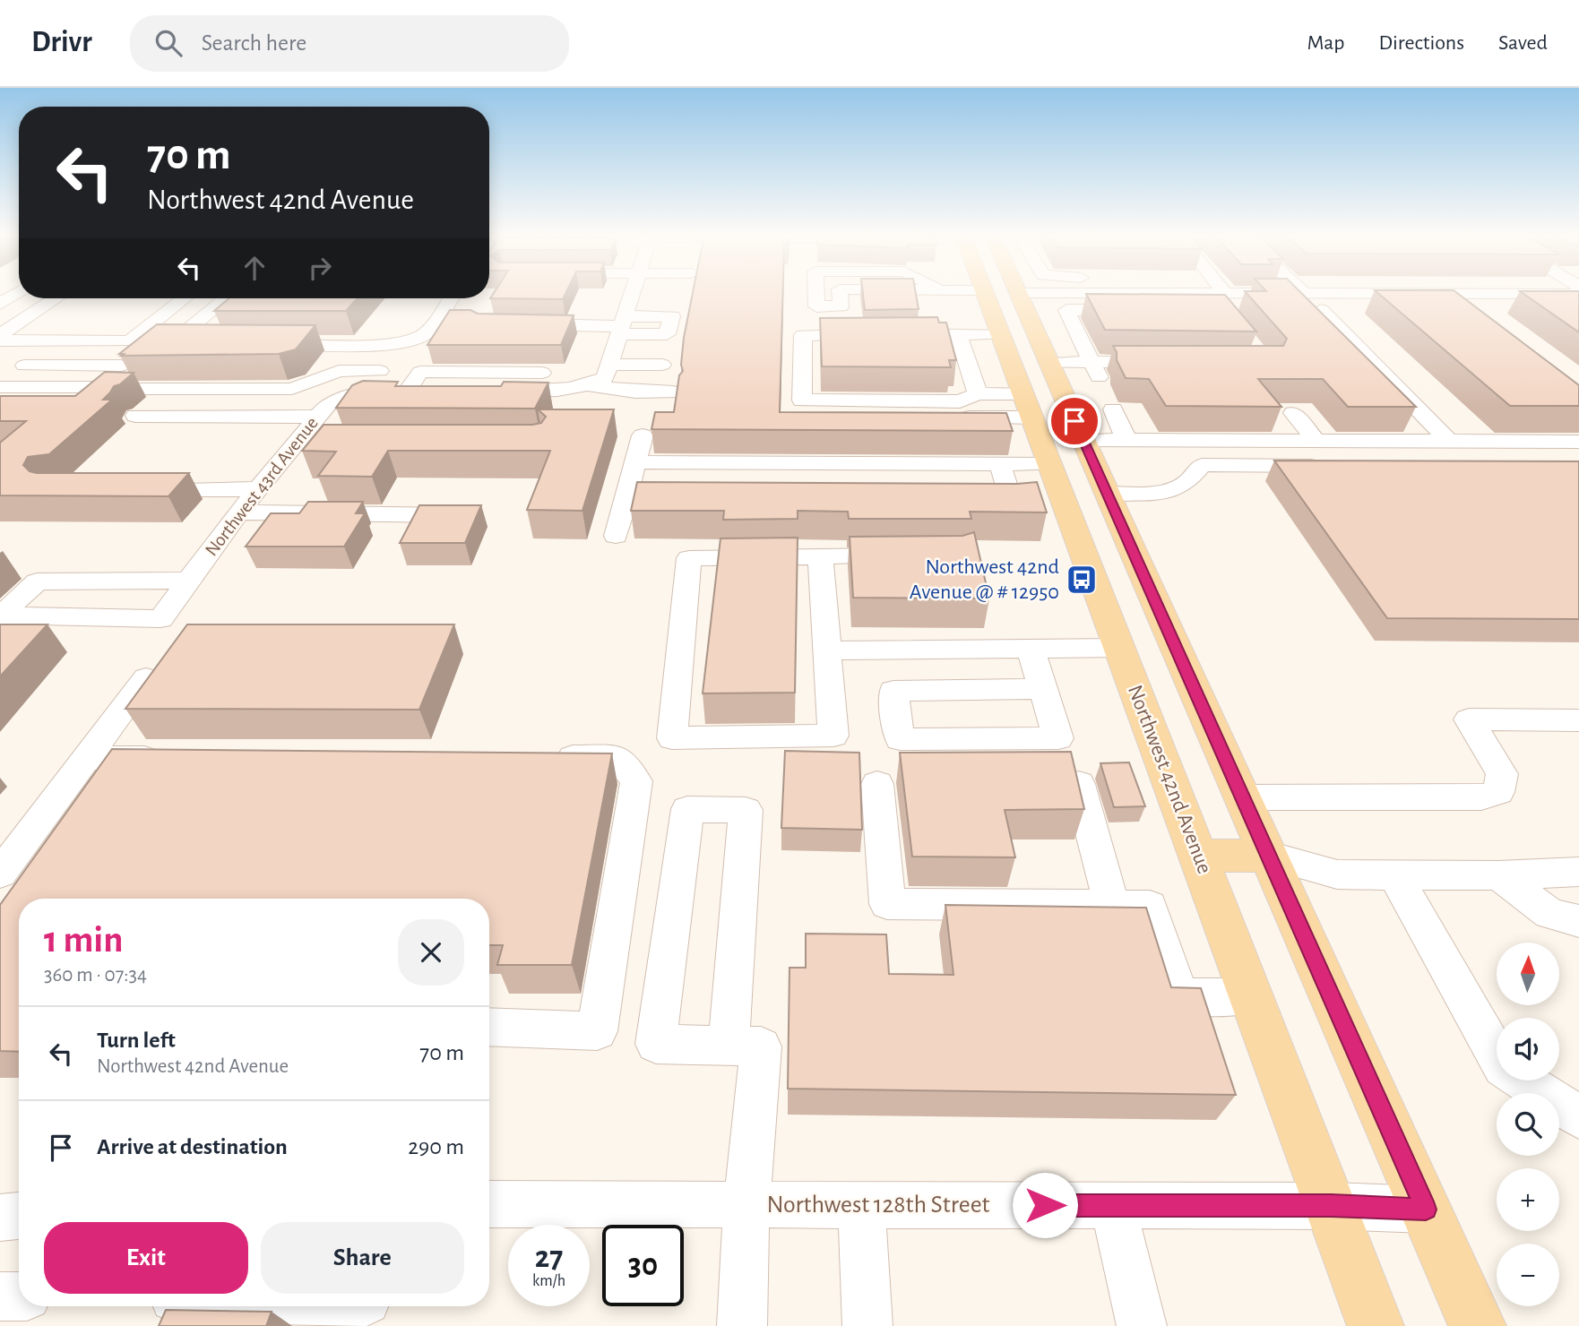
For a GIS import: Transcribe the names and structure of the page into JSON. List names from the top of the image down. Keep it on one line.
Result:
{"streets":{"main road":["Northwest 42nd Avenue"],"street":["Northwest 43rd Avenue","Northwest 128th Street"]},"crossings":[["Northwest 42nd Avenue","Northwest 128th Street"]],"places":{"bus stop":["Northwest 42nd Avenue @ # 12950"]},"north":"top","page":{"header":"Drivr","search":"Search here","nav":["Map","Directions","Saved"],"turn":["70 m","Northwest 42nd Avenue"],"heading":["1 min","360 m · 07:34"],"map_buttons":["+","−"],"list":[{"name":"Turn left","note":"Northwest 42nd Avenue","value":"70 m"},{"name":"Arrive at destination","value":"290 m"}],"buttons":["Exit","Share"],"speed":"27 km/h","limit":"30"}}
